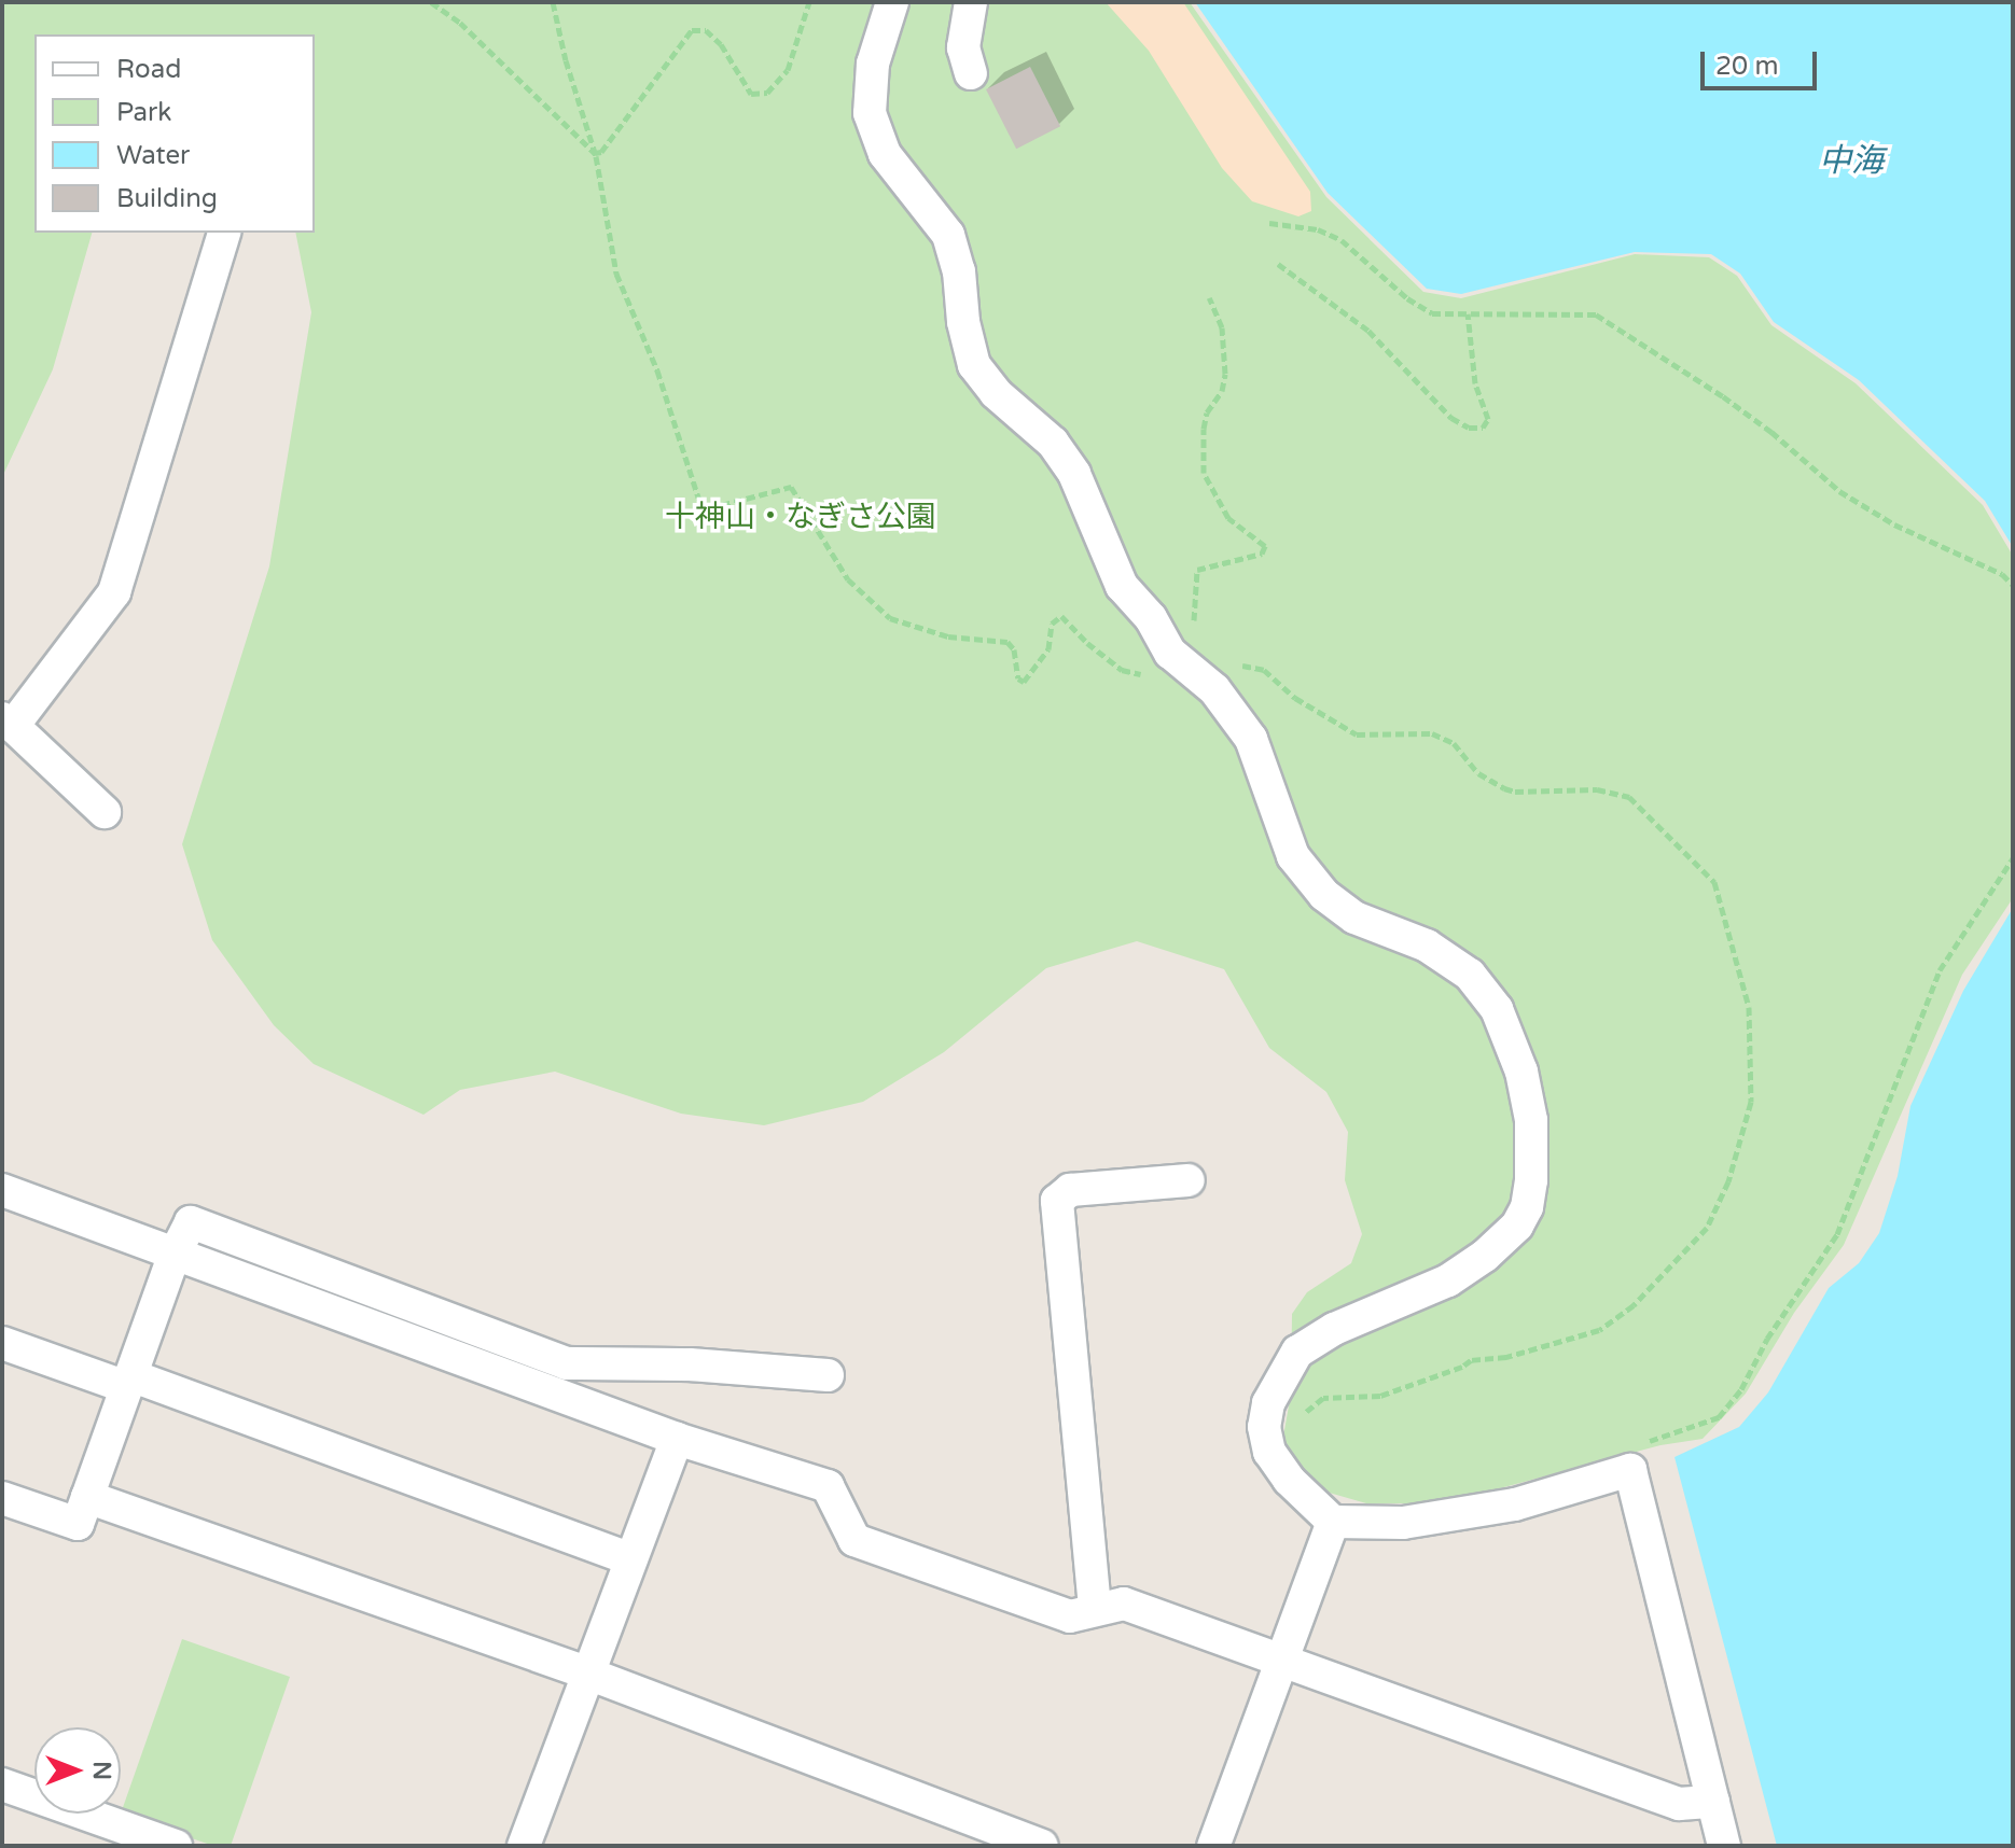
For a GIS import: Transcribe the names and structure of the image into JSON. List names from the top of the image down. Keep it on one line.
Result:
{"water":["中海"],"parks":["十神山・なぎさ公園"],"legend":["Road","Park","Water","Building"],"scale_bar":"20 m","north":"right"}
